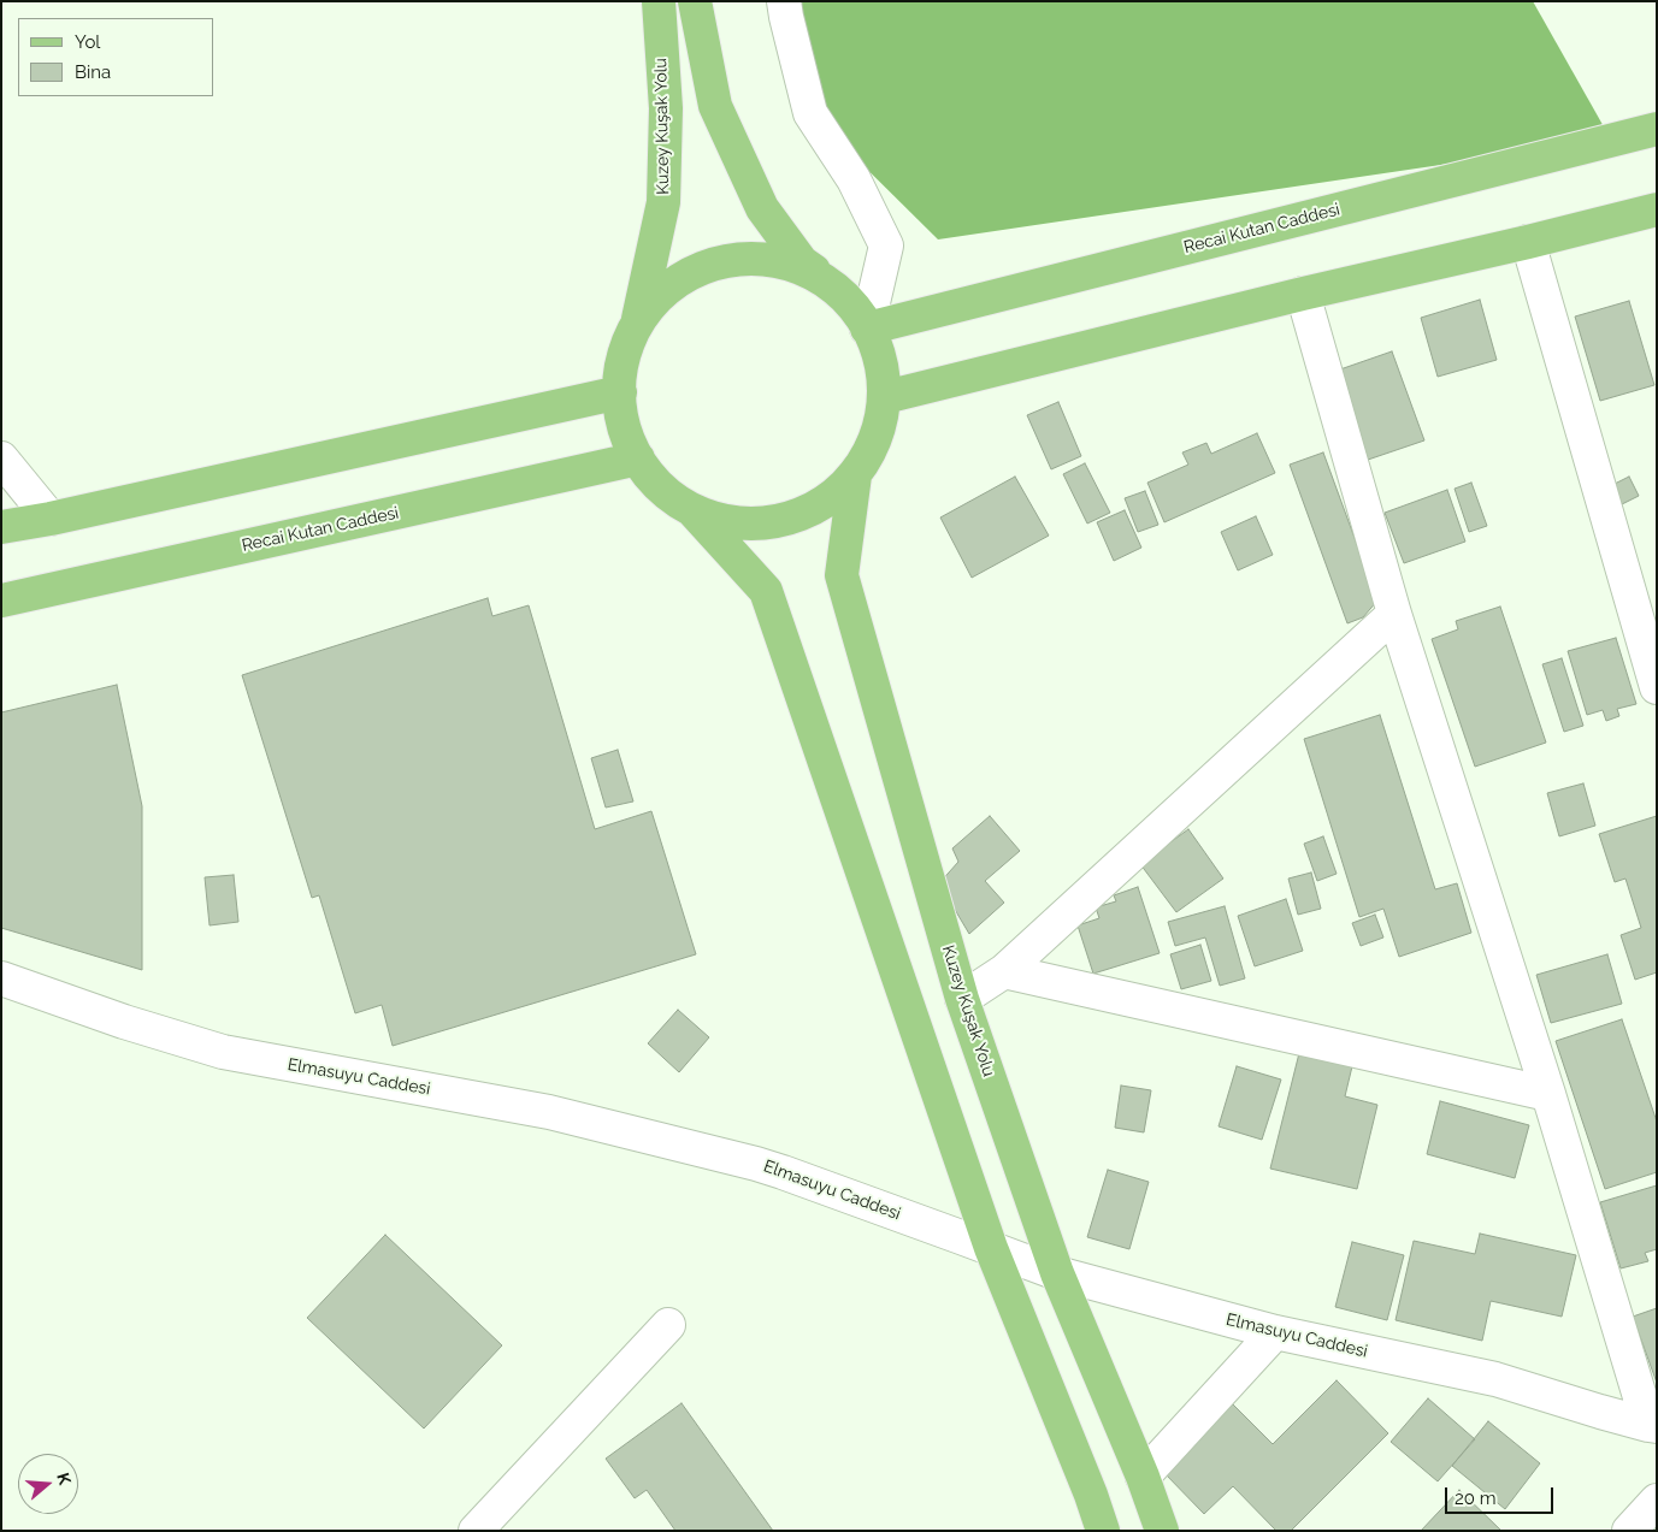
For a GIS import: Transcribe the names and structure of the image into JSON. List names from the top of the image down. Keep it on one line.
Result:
{"streets":{"main road":["Kuzey Kuşak Yolu","Recai Kutan Caddesi"],"street":["Elmasuyu Caddesi"]},"crossings":[["Kuzey Kuşak Yolu","Elmasuyu Caddesi"]],"legend":["Yol","Bina"],"scale_bar":"20 m","north":"right"}
